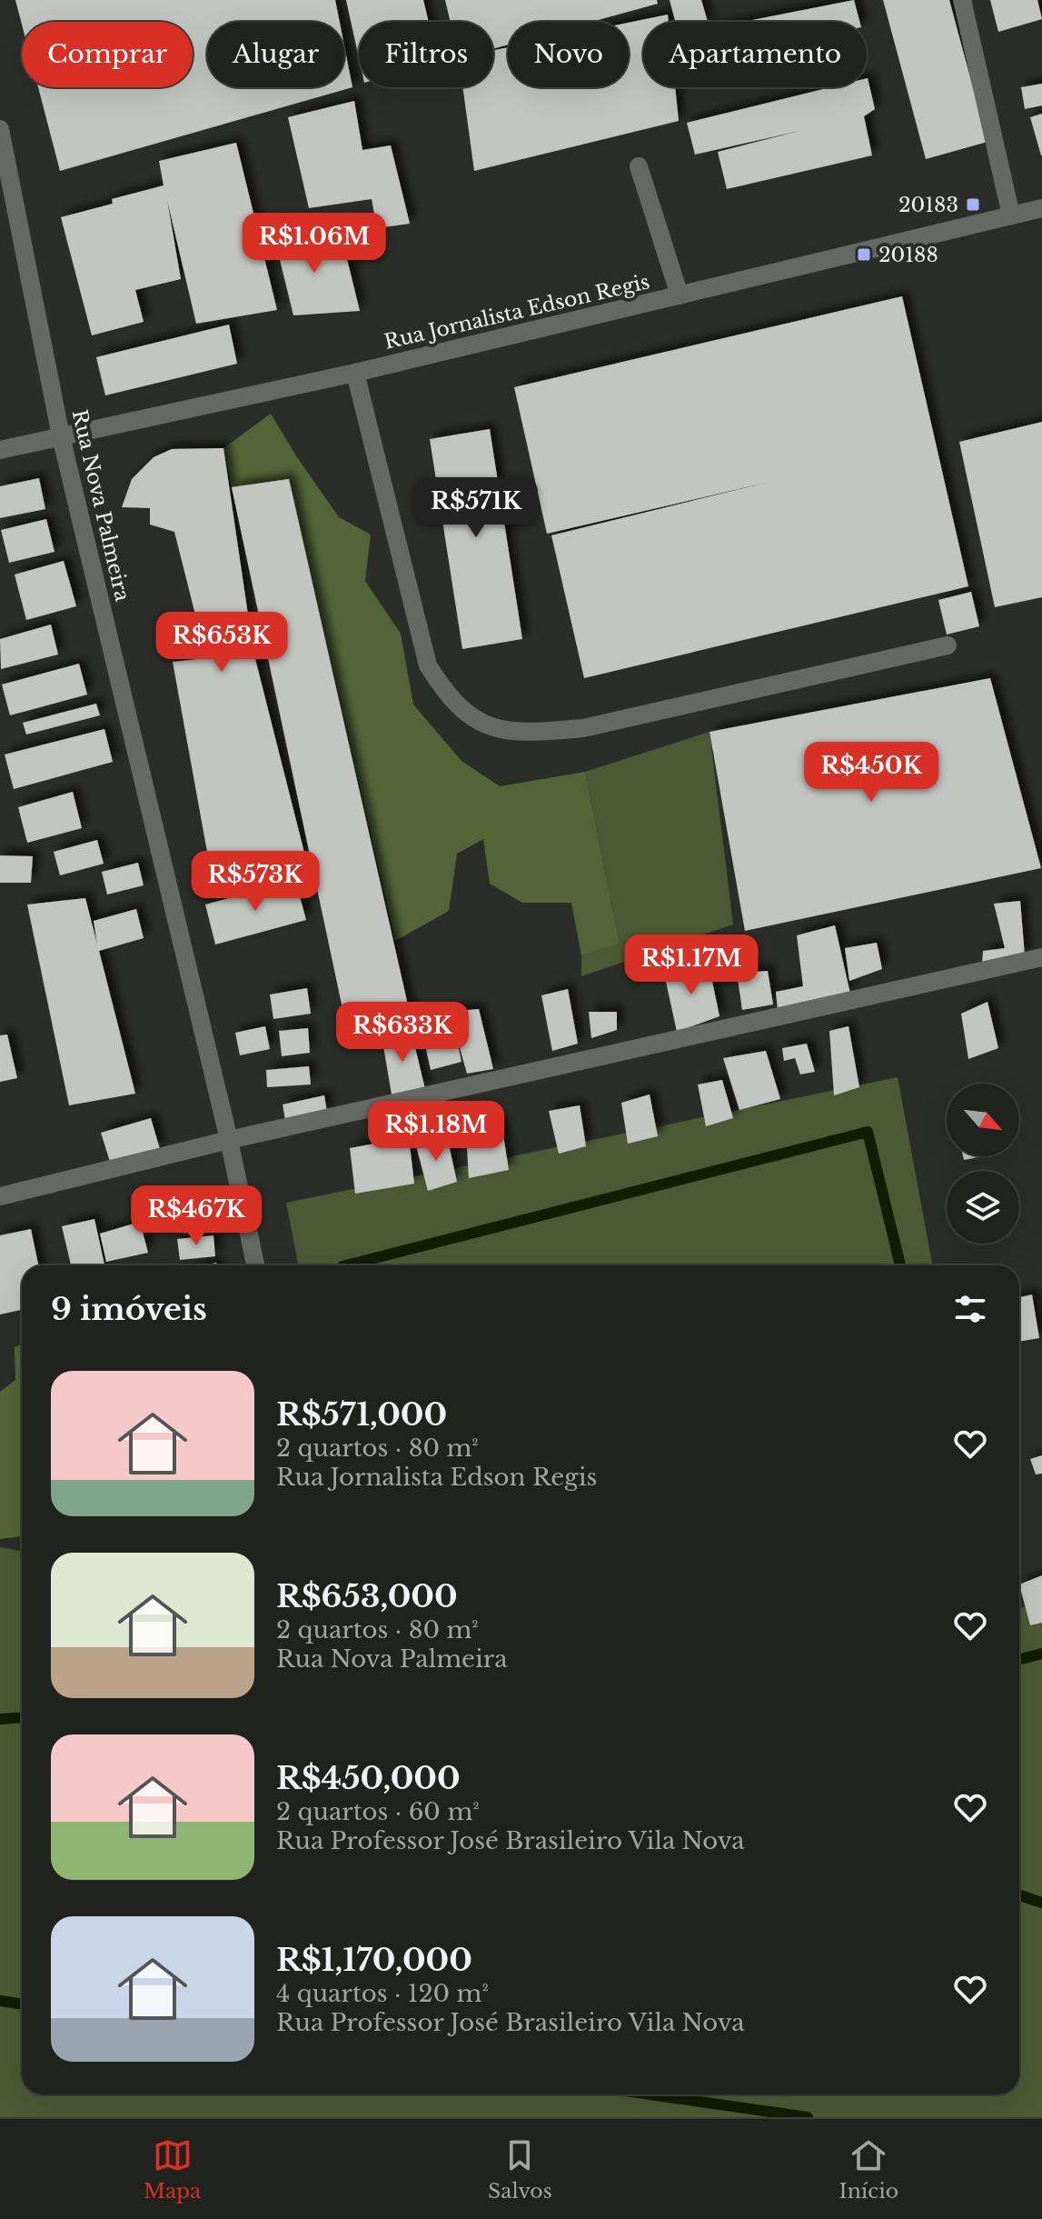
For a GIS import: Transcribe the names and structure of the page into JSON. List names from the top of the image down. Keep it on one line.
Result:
{"streets":{"street":["Rua Jornalista Edson Regis","Rua Nova Palmeira"]},"crossings":[["Rua Jornalista Edson Regis","Rua Nova Palmeira"]],"places":{"transit":["20183","20188"]},"north":"bottom right","page":{"chip":["Comprar","Alugar","Filtros","Novo","Apartamento"],"price":["R$1.06M","R$571K","R$653K","R$450K","R$573K","R$1.17M","R$633K","R$1.18M","R$467K"],"heading":"9 imóveis","list":[{"name":"R$571,000","note":"2 quartos · 80 m² · Rua Jornalista Edson Regis"},{"name":"R$653,000","note":"2 quartos · 80 m² · Rua Nova Palmeira"},{"name":"R$450,000","note":"2 quartos · 60 m² · Rua Professor José Brasileiro Vila Nova"},{"name":"R$1,170,000","note":"4 quartos · 120 m² · Rua Professor José Brasileiro Vila Nova"}],"tabs":["Mapa","Salvos","Início"]}}
